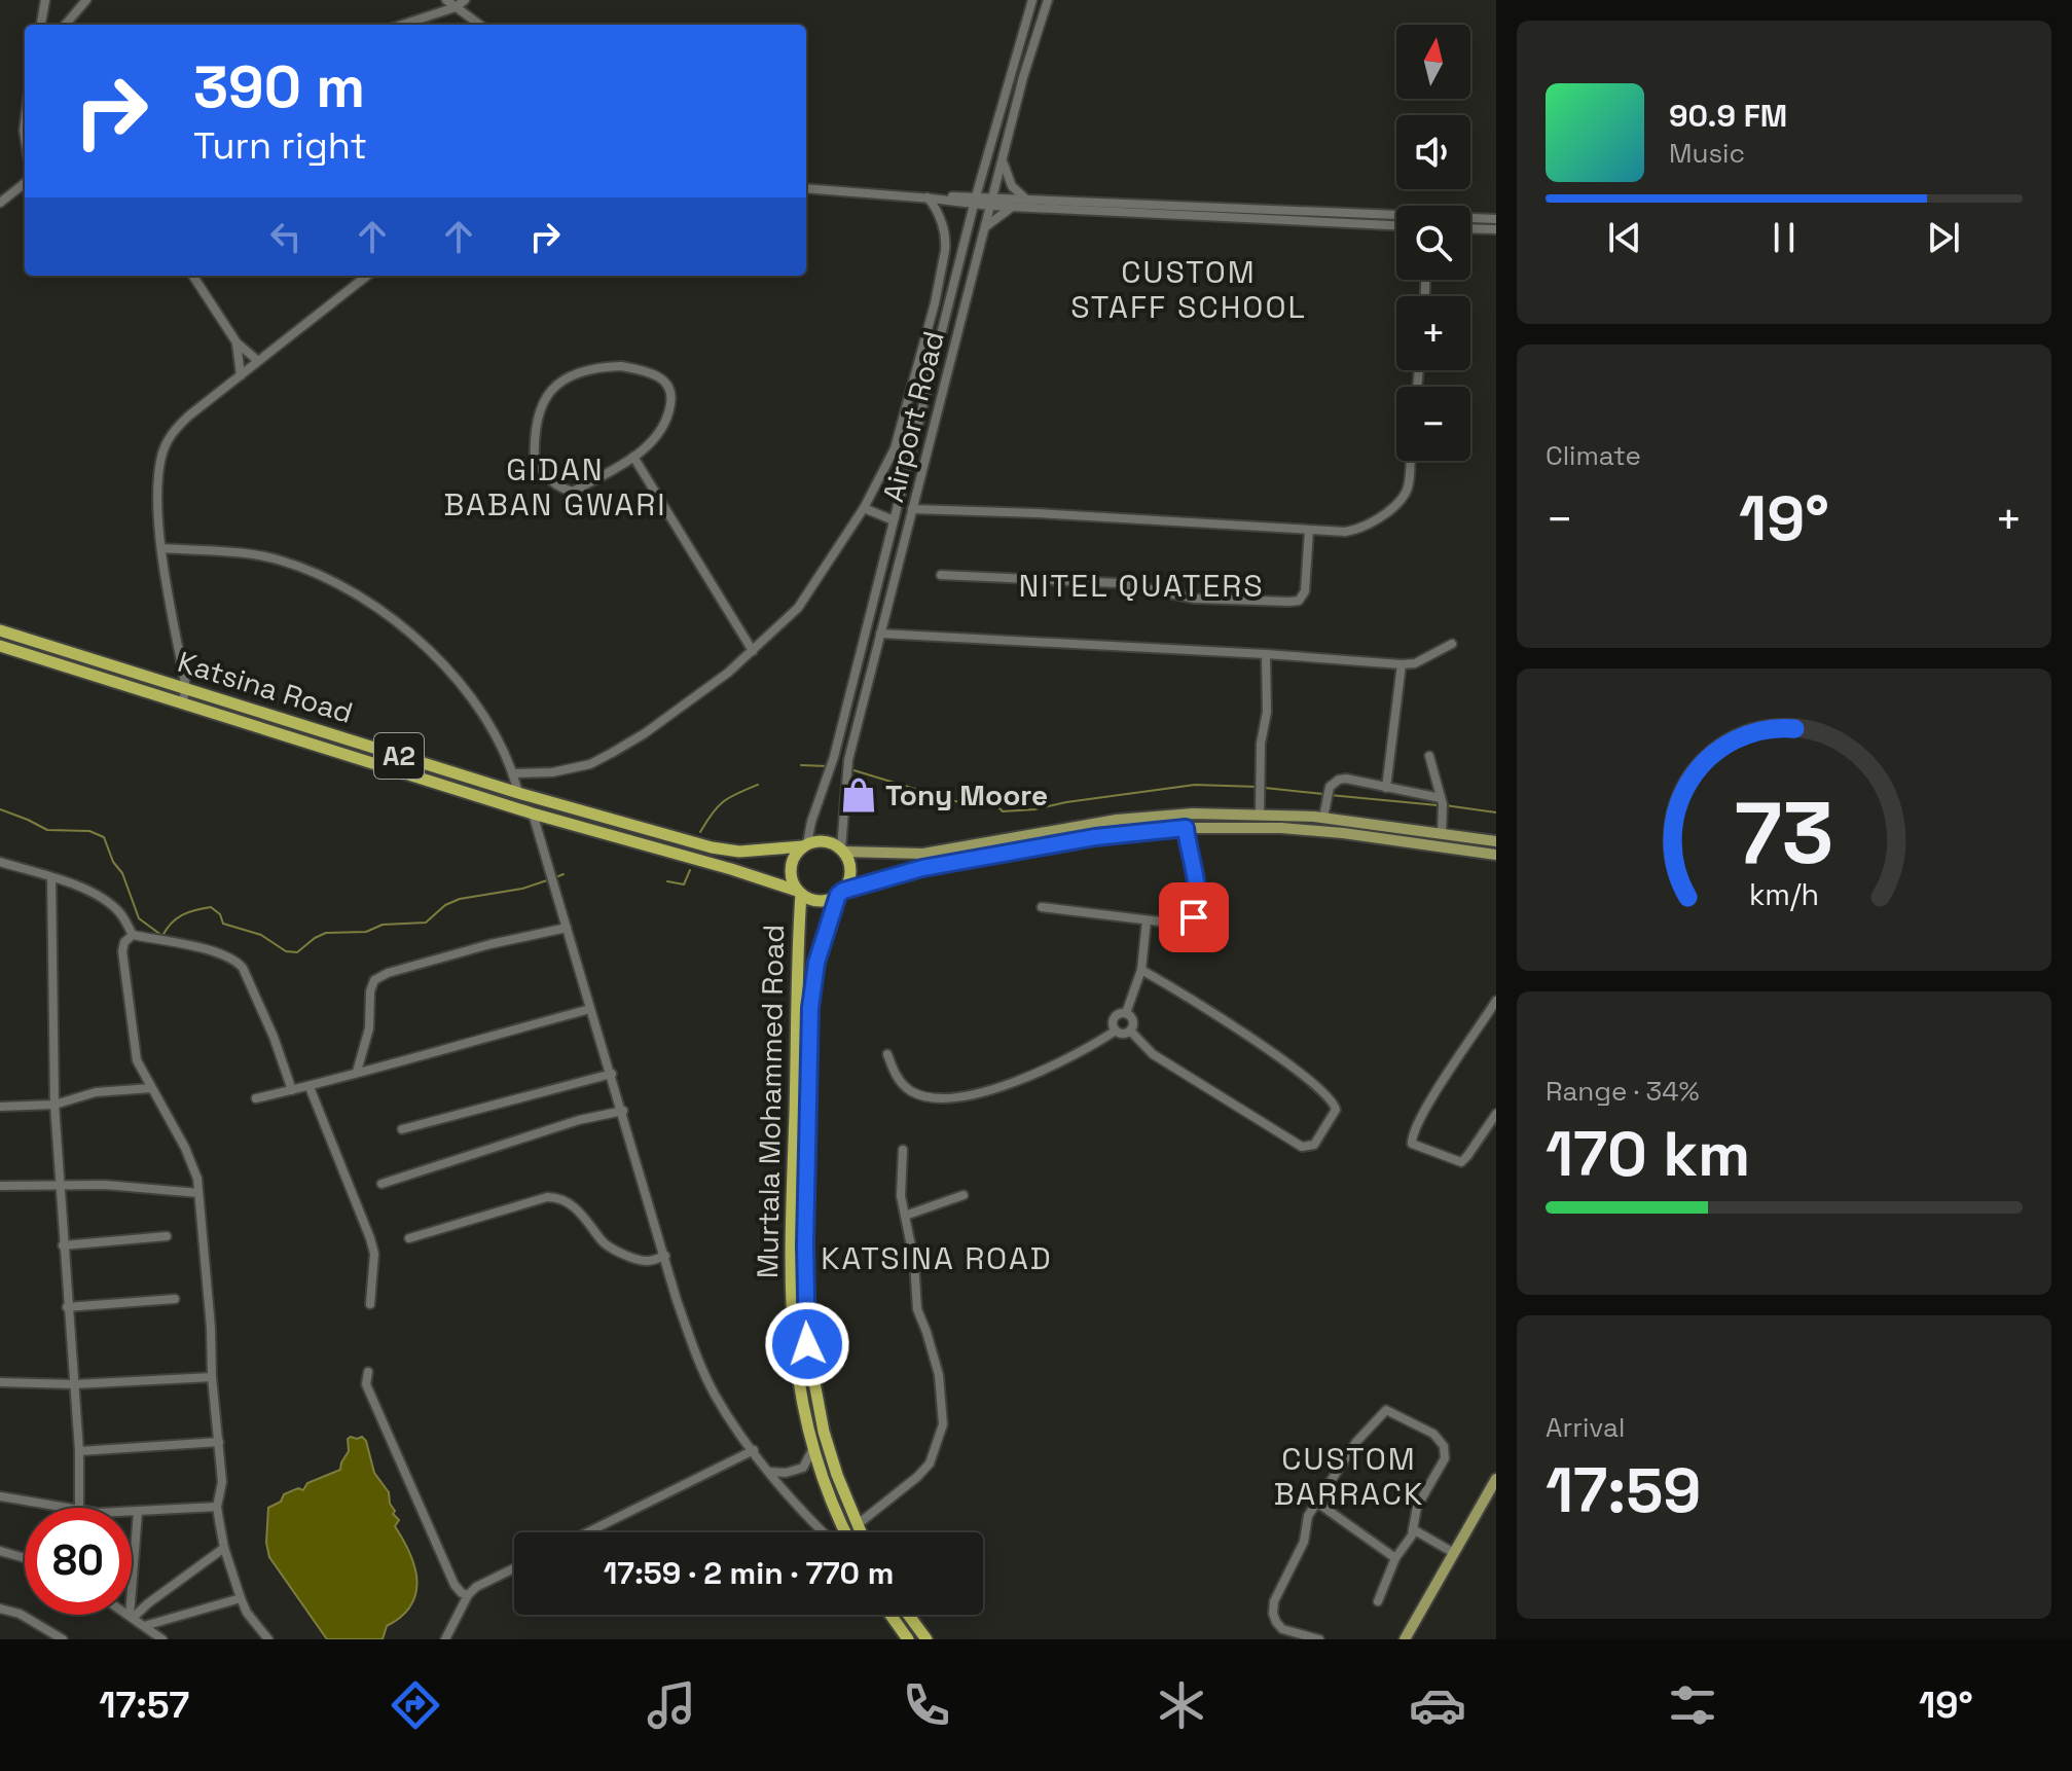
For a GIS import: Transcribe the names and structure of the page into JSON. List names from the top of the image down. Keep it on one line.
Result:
{"streets":{"highway":["Katsina Road","A2","Murtala Mohammed Road"],"street":["Airport Road"]},"crossings":[["Airport Road","Katsina Road"],["Airport Road","A2"],["Airport Road","Murtala Mohammed Road"],["Katsina Road","A2"],["Katsina Road","Murtala Mohammed Road"],["A2","Murtala Mohammed Road"]],"districts":["CUSTOM STAFF SCHOOL","GIDAN BABAN GWARI","NITEL QUATERS","KATSINA ROAD","CUSTOM BARRACK"],"places":{"shop":["Tony Moore"]},"north":"top","page":{"map_buttons":["+","−"],"turn":["390 m","Turn right"],"song":["90.9 FM","Music"],"tile":["Climate",["Range · 34%","170 km"],["Arrival","17:59"]],"heat":["−","19°","+"],"limit":"80","trip":"17:59 · 2 min · 770 m","tabs":["17:57","19°"],"gauge":["73","km/h"]}}
